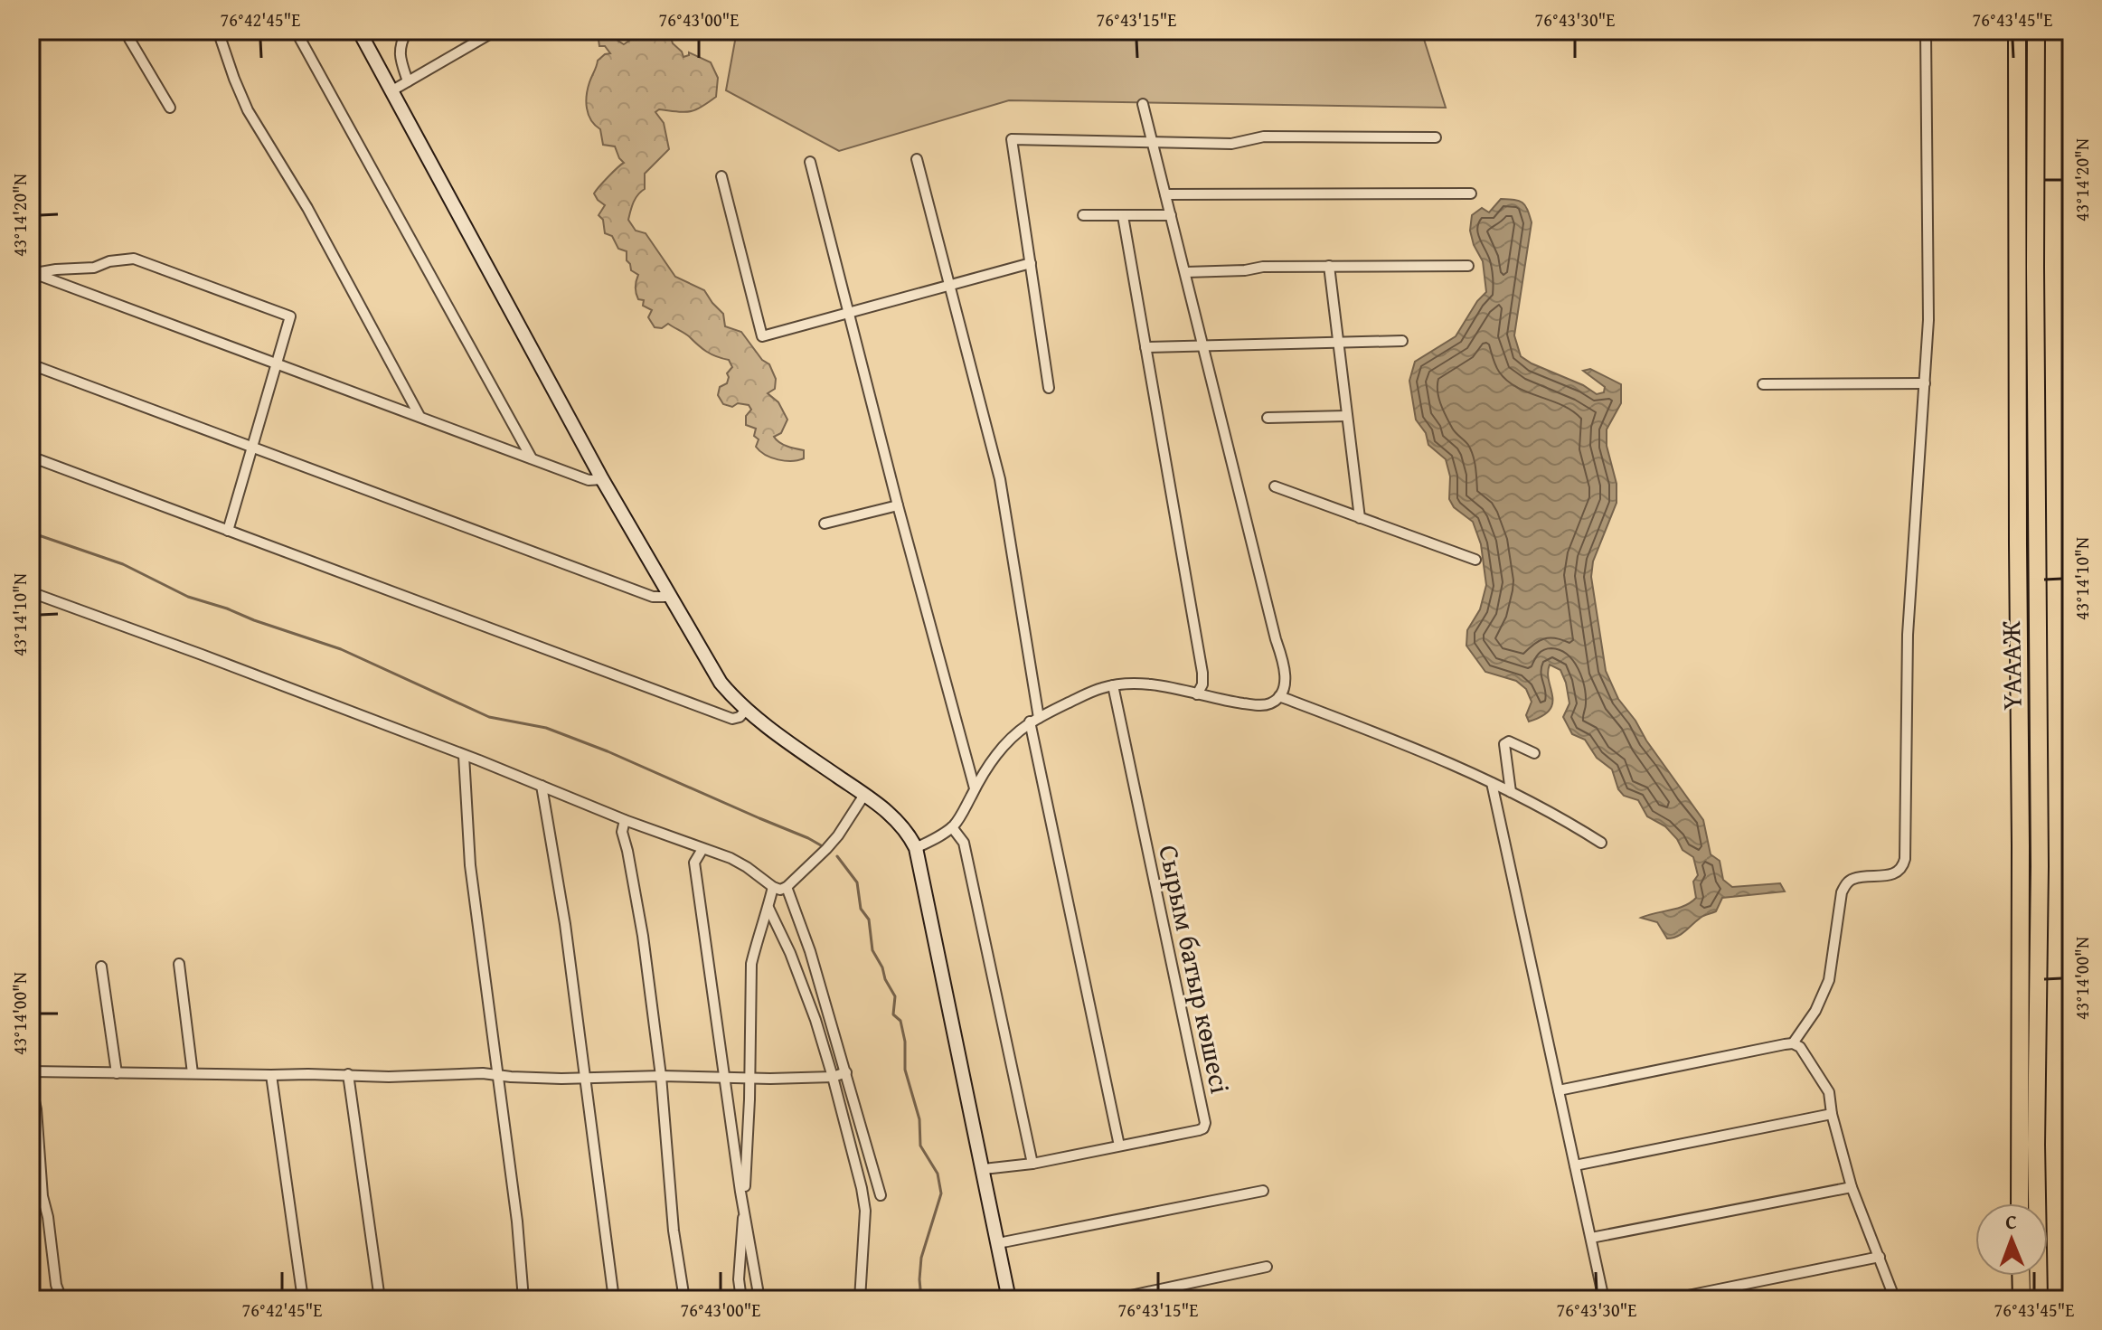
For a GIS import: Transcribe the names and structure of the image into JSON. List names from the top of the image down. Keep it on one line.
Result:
{"streets":{"highway":["ҮАААЖ"],"street":["Сырым батыр көшесі"]},"north":"top","coordinates":["76°42'45\"E","76°43'00\"E","76°43'15\"E","76°43'30\"E","76°43'45\"E","43°14'20\"N","43°14'10\"N","43°14'00\"N"]}
